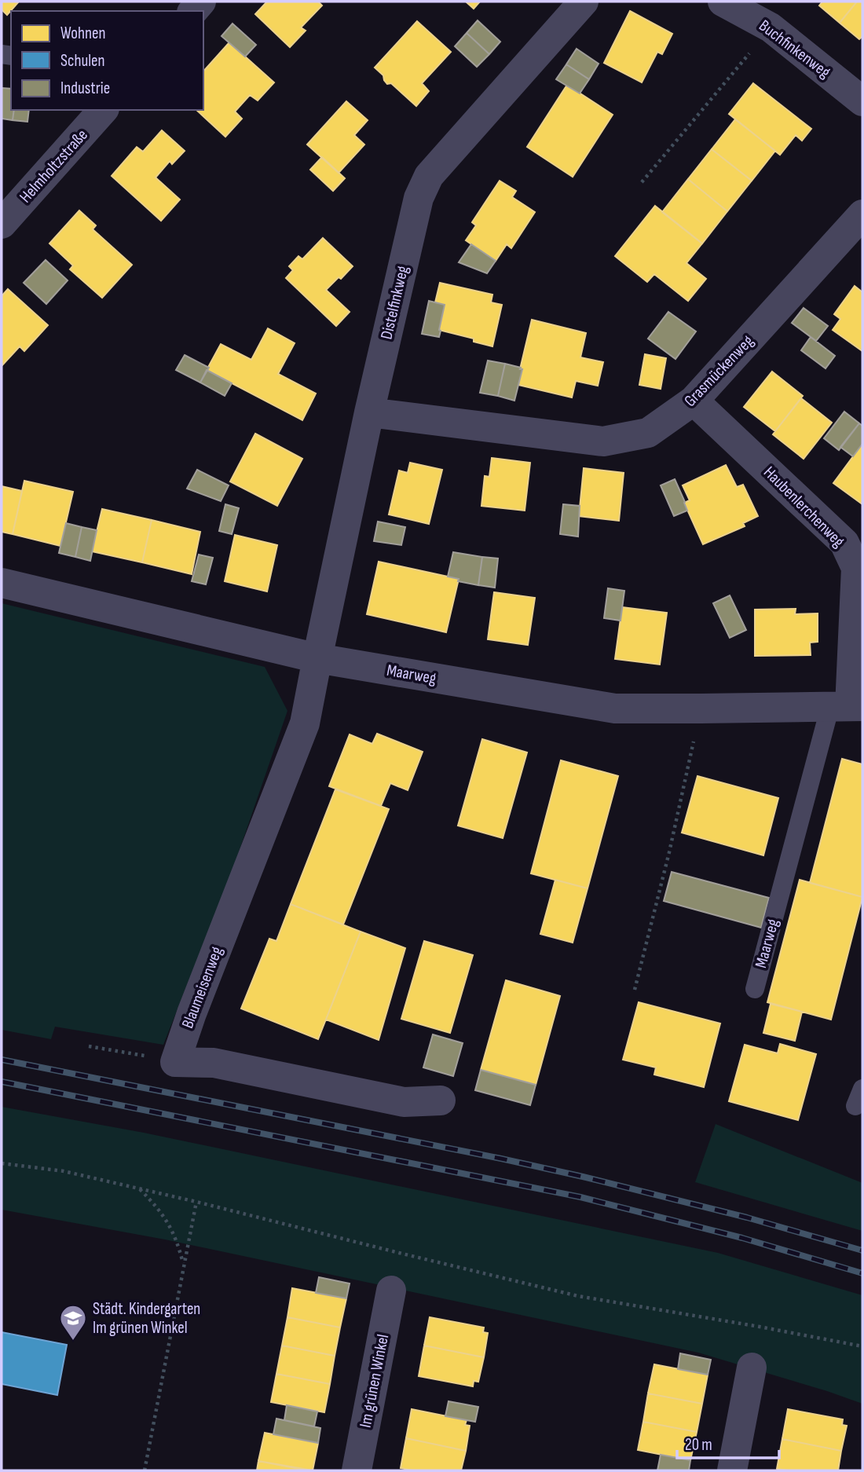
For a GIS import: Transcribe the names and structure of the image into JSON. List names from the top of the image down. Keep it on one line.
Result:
{"streets":{"street":["Buchfinkenweg","Helmholtzstraße","Distelfinkweg","Grasmückenweg","Haubenlerchenweg","Maarweg","Blaumeisenweg","Im grünen Winkel"]},"crossings":[["Distelfinkweg","Grasmückenweg"],["Distelfinkweg","Maarweg"],["Distelfinkweg","Blaumeisenweg"],["Grasmückenweg","Haubenlerchenweg"],["Haubenlerchenweg","Maarweg"],["Maarweg","Blaumeisenweg"]],"places":{"school or university":["Städt. Kindergarten Im grünen Winkel"]},"legend":["Wohnen","Schulen","Industrie"],"scale_bar":"20 m"}
